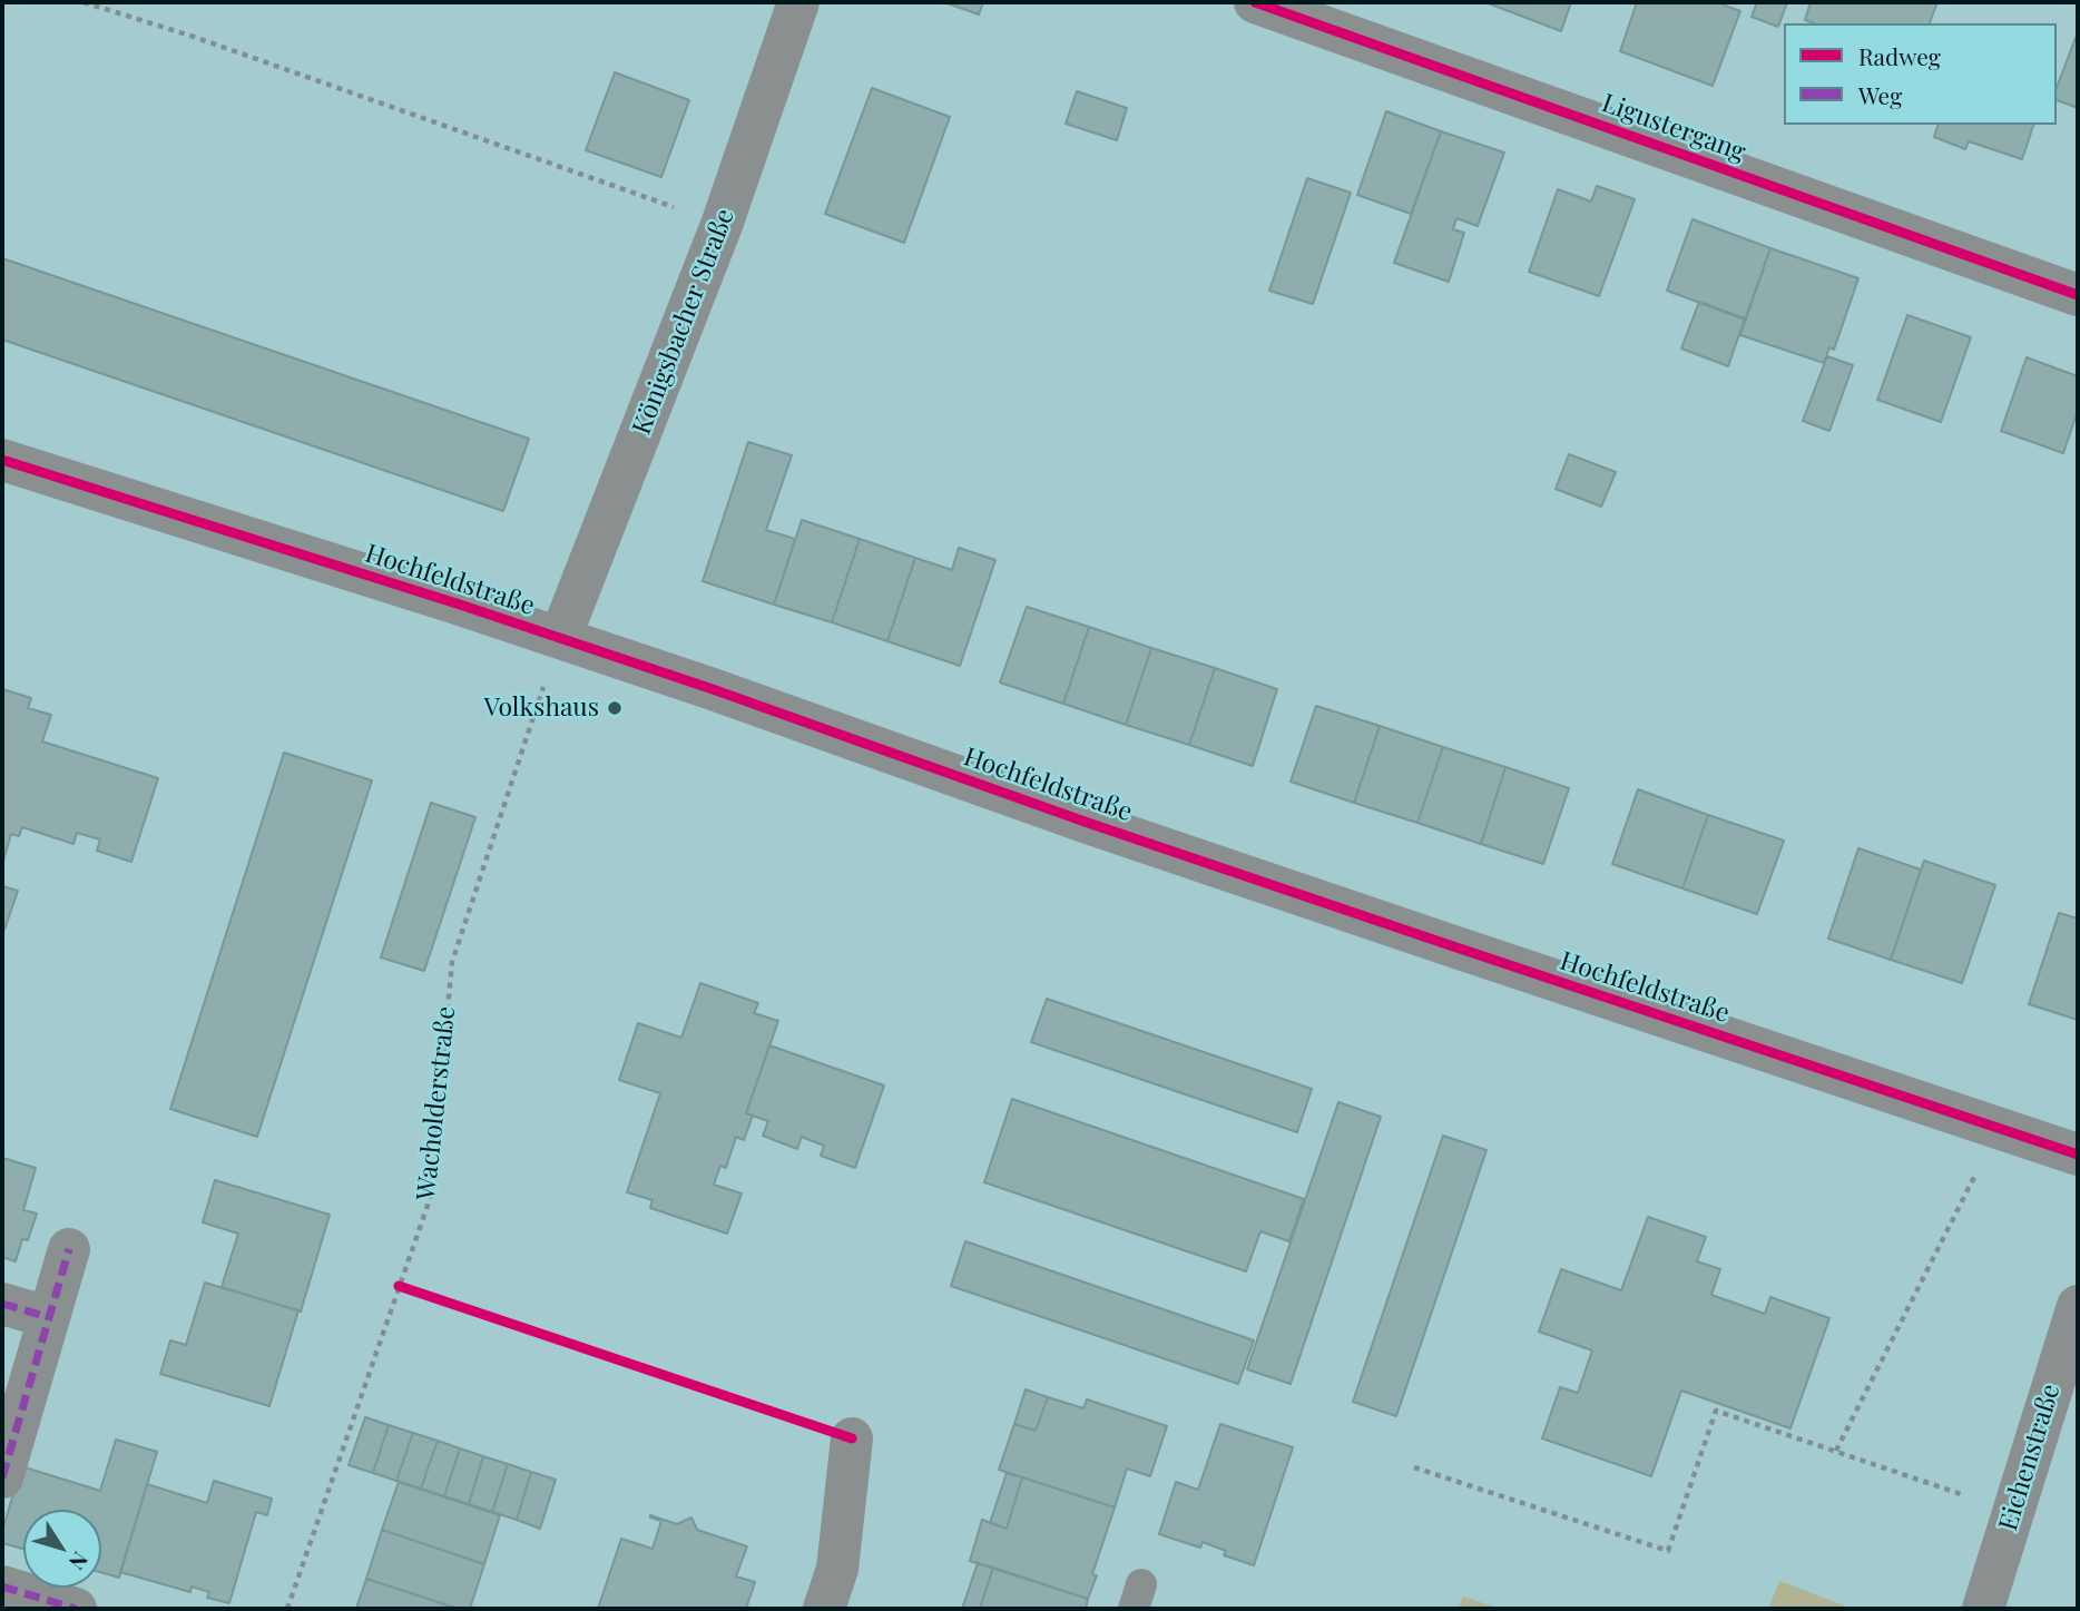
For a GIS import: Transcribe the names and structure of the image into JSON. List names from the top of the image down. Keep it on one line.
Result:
{"streets":{"street":["Ligustergang","Königsbacher Straße","Hochfeldstraße","Eichenstraße"],"path":["Wacholderstraße"]},"crossings":[["Königsbacher Straße","Hochfeldstraße"],["Königsbacher Straße","Wacholderstraße"],["Hochfeldstraße","Wacholderstraße"]],"places":["Volkshaus"],"legend":["Radweg","Weg"],"north":"bottom right"}
